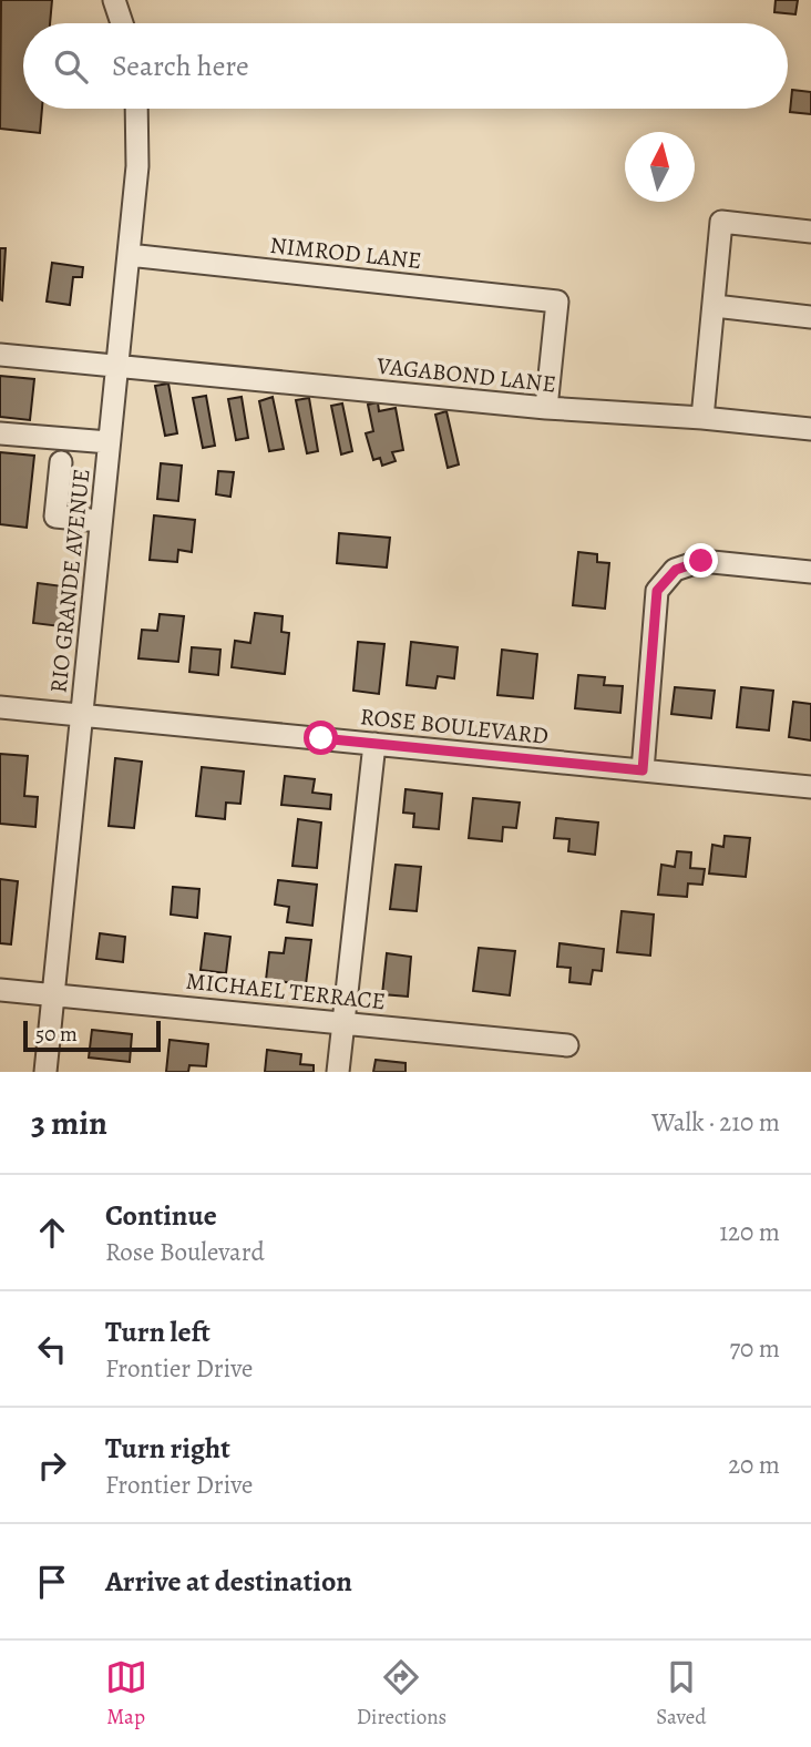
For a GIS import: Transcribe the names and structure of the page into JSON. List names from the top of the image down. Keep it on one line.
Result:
{"streets":{"street":["NIMROD LANE","VAGABOND LANE","RIO GRANDE AVENUE","ROSE BOULEVARD","MICHAEL TERRACE"]},"crossings":[["NIMROD LANE","VAGABOND LANE"],["NIMROD LANE","RIO GRANDE AVENUE"],["VAGABOND LANE","RIO GRANDE AVENUE"],["RIO GRANDE AVENUE","ROSE BOULEVARD"],["RIO GRANDE AVENUE","MICHAEL TERRACE"]],"scale_bar":"50 m","north":"top","page":{"search":"Search here","scale":"50 m","heading":["3 min","Walk · 210 m"],"list":[["Continue","Rose Boulevard","120 m"],["Turn left","Frontier Drive","70 m"],["Turn right","Frontier Drive","20 m"],"Arrive at destination"],"nav":["Map","Directions","Saved"]}}
